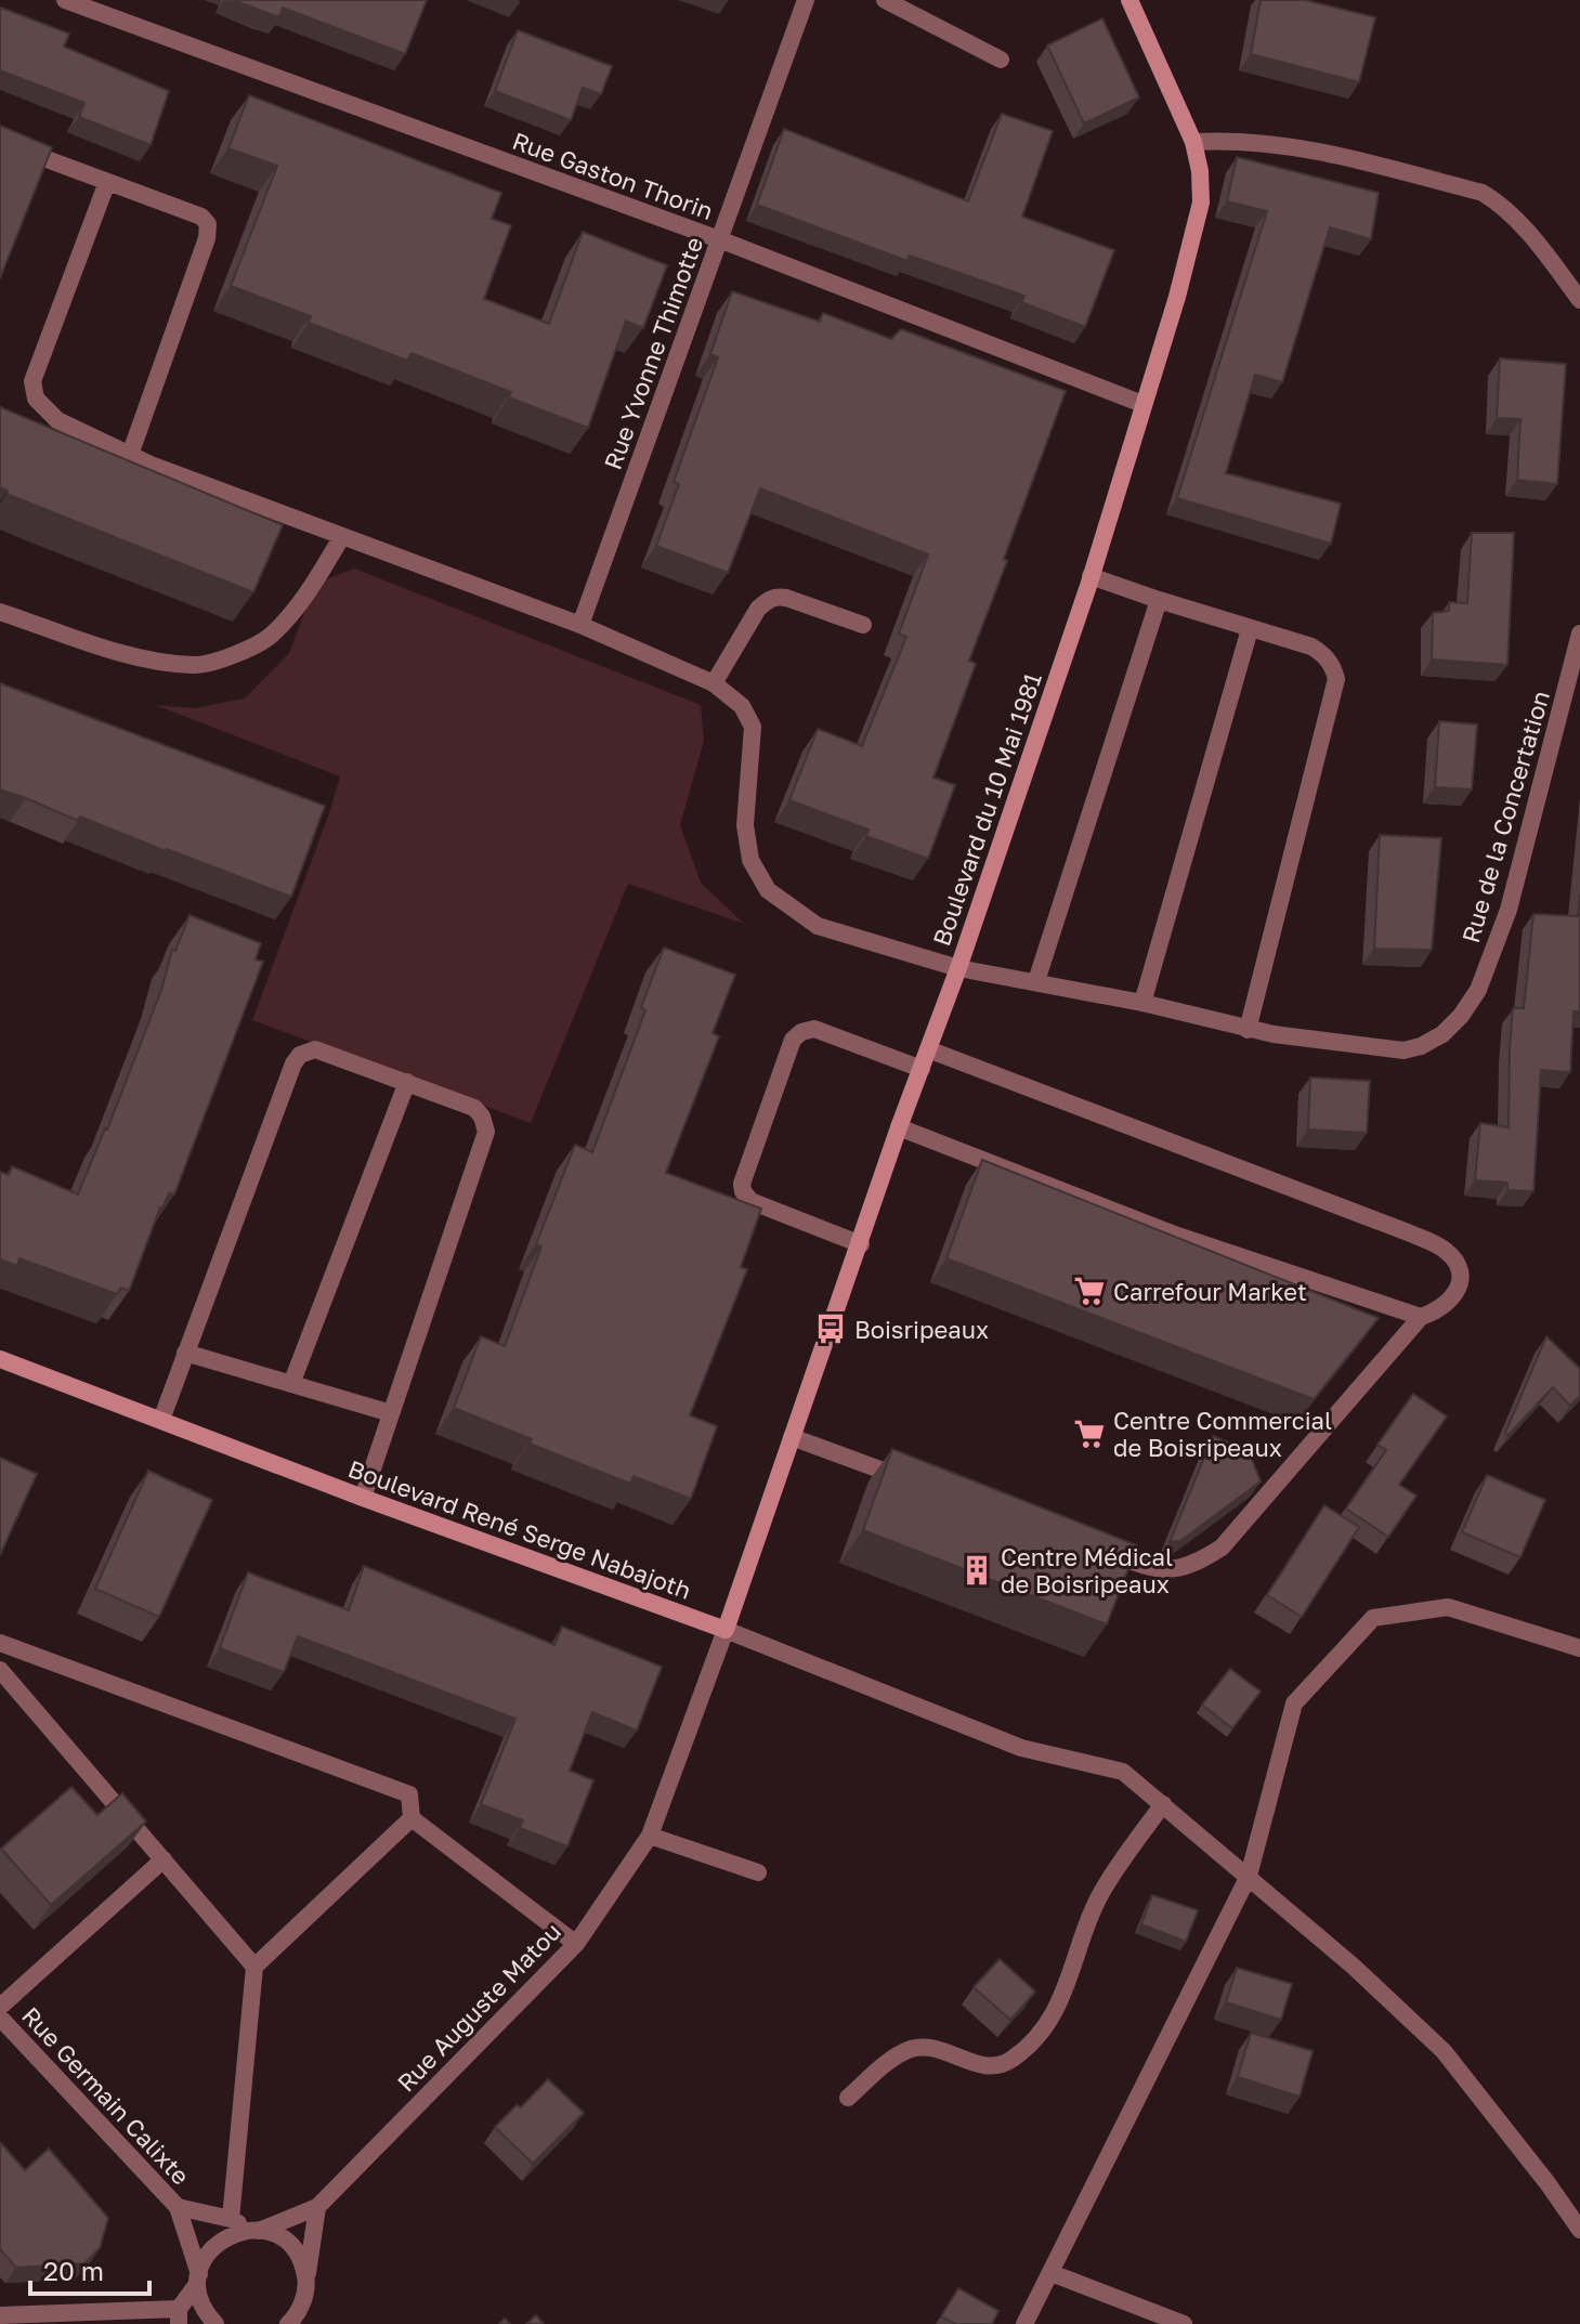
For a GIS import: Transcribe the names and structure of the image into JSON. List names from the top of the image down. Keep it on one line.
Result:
{"streets":{"street":["Rue Gaston Thorin","Rue Yvonne Thimotte","Boulevard du 10 Mai 1981","Rue de la Concertation","Boulevard René Serge Nabajoth","Rue Auguste Matou","Rue Germain Calixte"]},"crossings":[["Rue Gaston Thorin","Rue Yvonne Thimotte"],["Rue Gaston Thorin","Boulevard du 10 Mai 1981"],["Rue Yvonne Thimotte","Rue de la Concertation"],["Boulevard du 10 Mai 1981","Rue de la Concertation"],["Boulevard du 10 Mai 1981","Boulevard René Serge Nabajoth"],["Boulevard du 10 Mai 1981","Rue Auguste Matou"],["Boulevard René Serge Nabajoth","Rue Auguste Matou"],["Rue Auguste Matou","Rue Germain Calixte"]],"places":{"supermarket":["Carrefour Market","Centre Commercial de Boisripeaux"],"bus stop":["Boisripeaux"],"building":["Centre Médical de Boisripeaux"]},"scale_bar":"20 m"}
